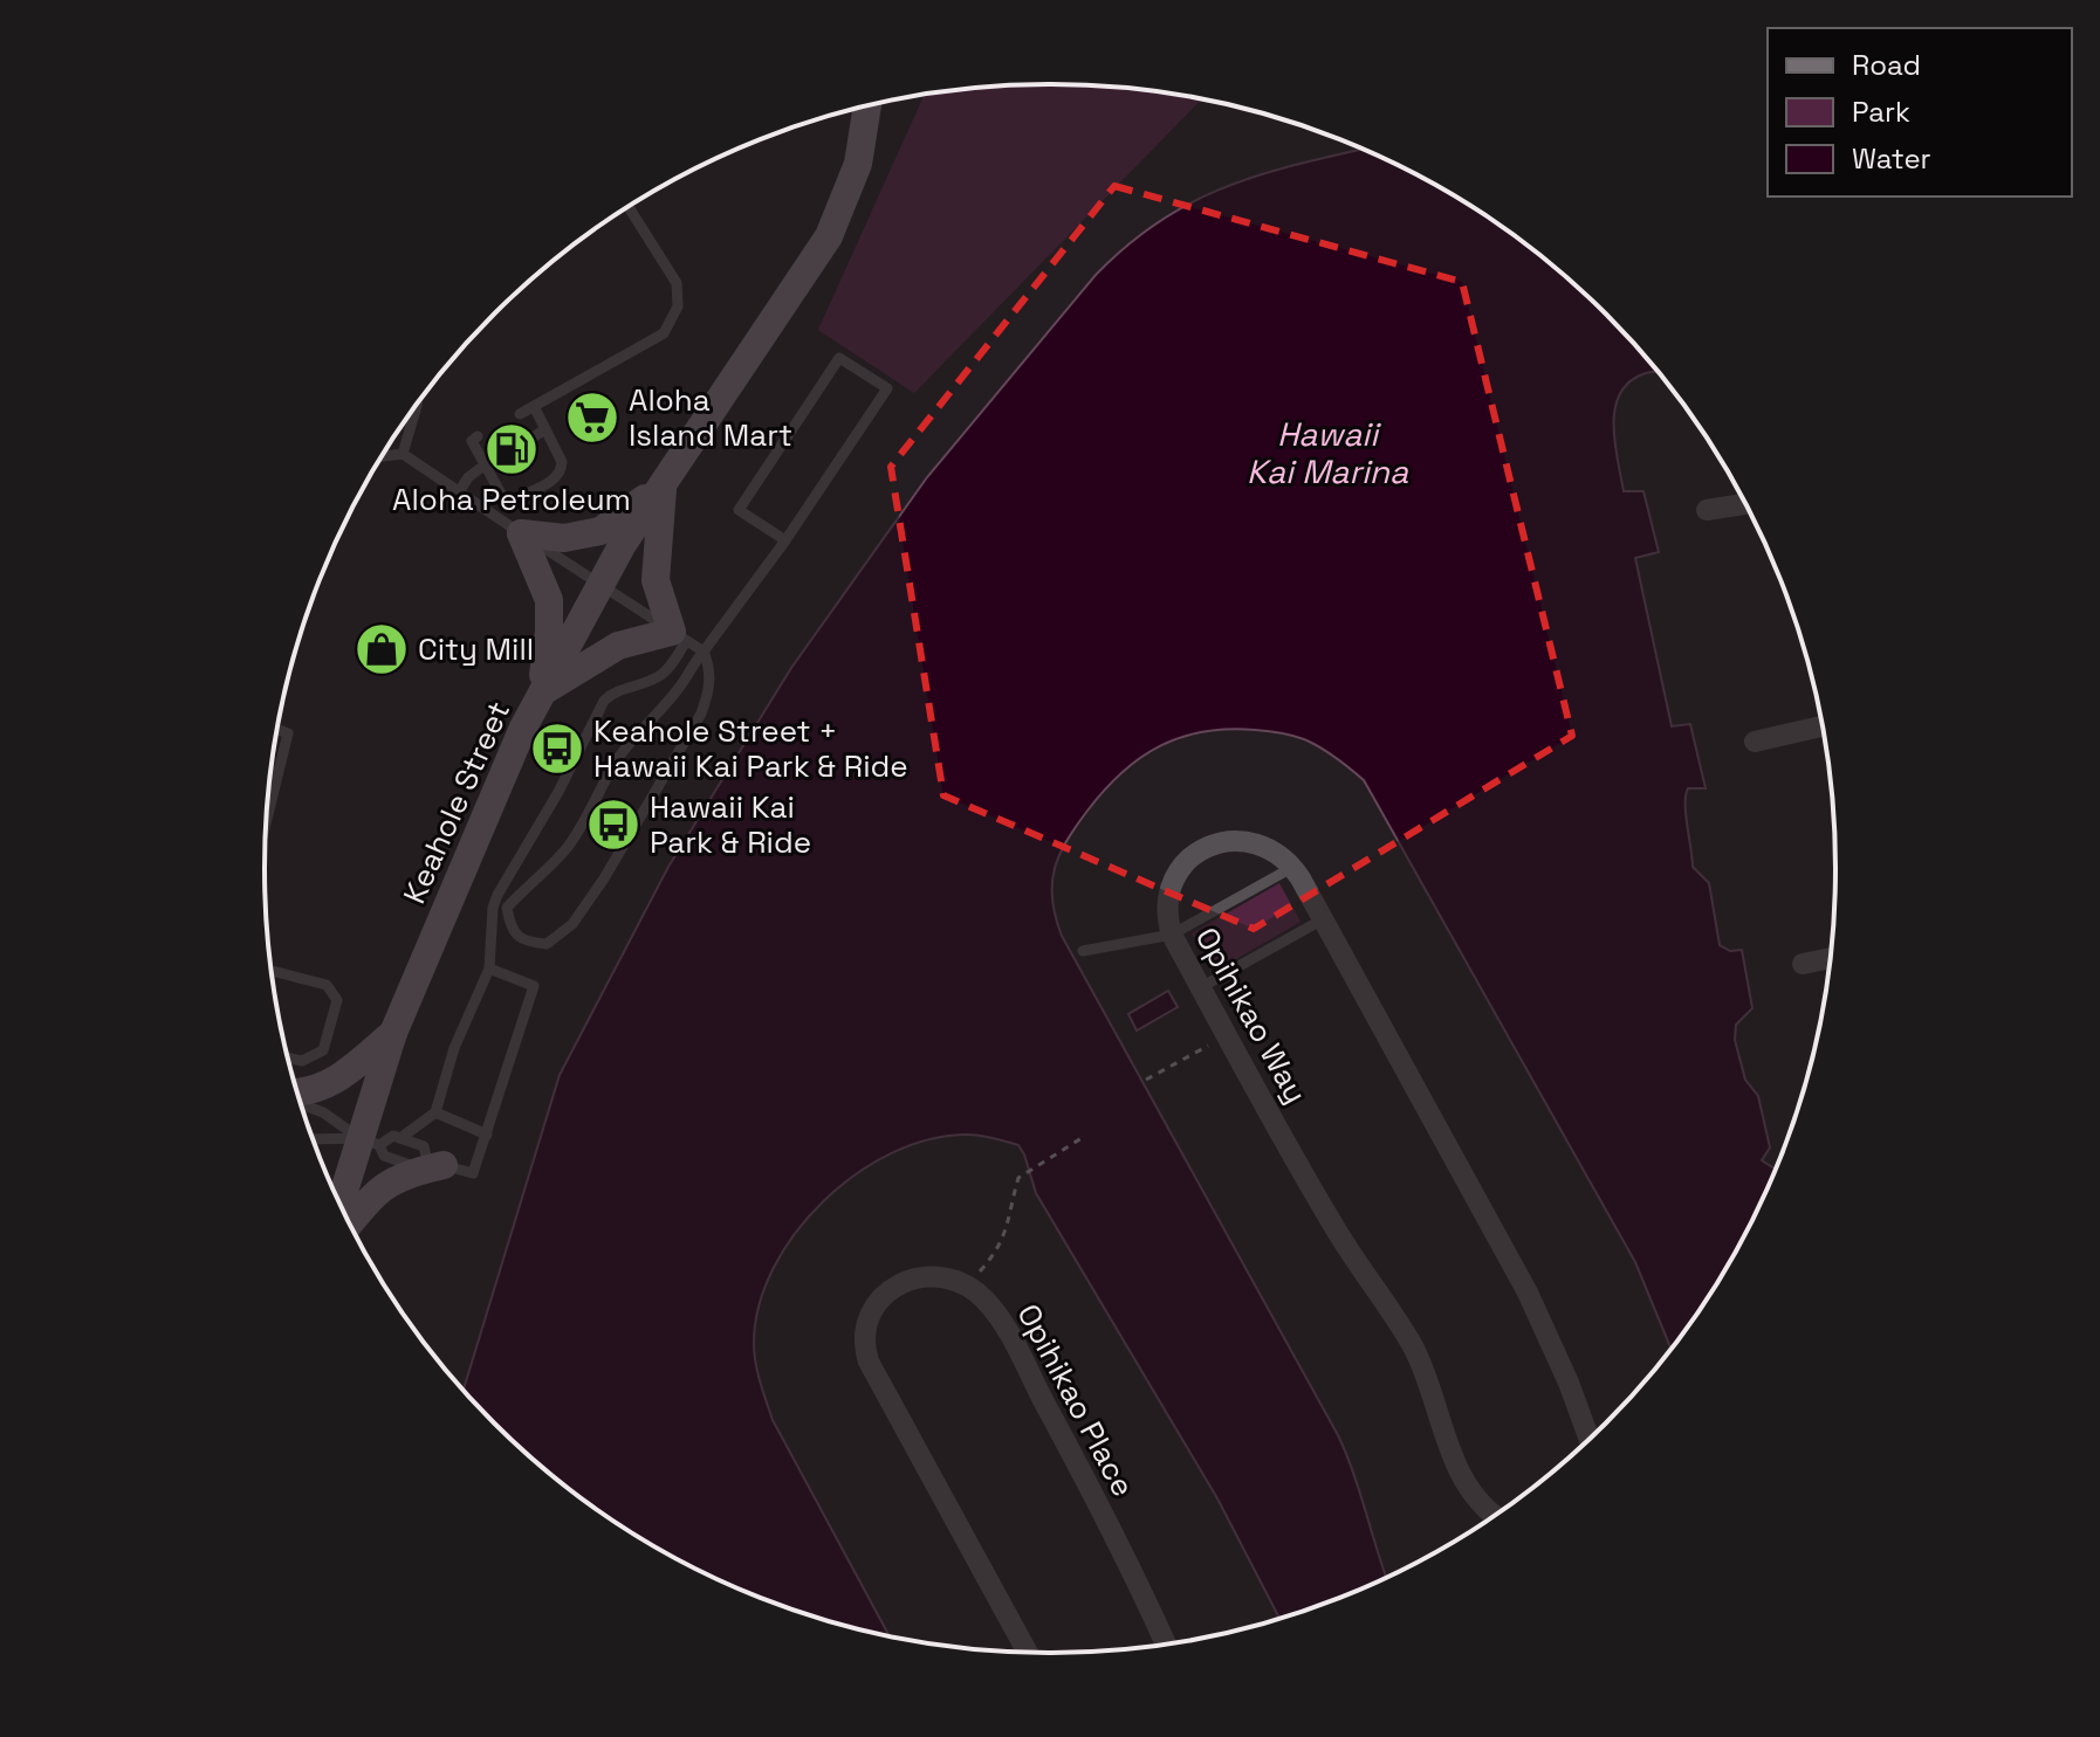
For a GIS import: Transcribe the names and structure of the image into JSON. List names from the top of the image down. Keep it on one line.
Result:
{"streets":{"main road":["Keahole Street"],"street":["Opihikao Way","Opihikao Place"]},"water":["Hawaii Kai Marina"],"places":{"supermarket":["Aloha Island Mart"],"fuel station":["Aloha Petroleum"],"shop":["City Mill"],"bus stop":["Keahole Street + Hawaii Kai Park & Ride","Hawaii Kai Park & Ride"]},"legend":["Road","Park","Water"]}
